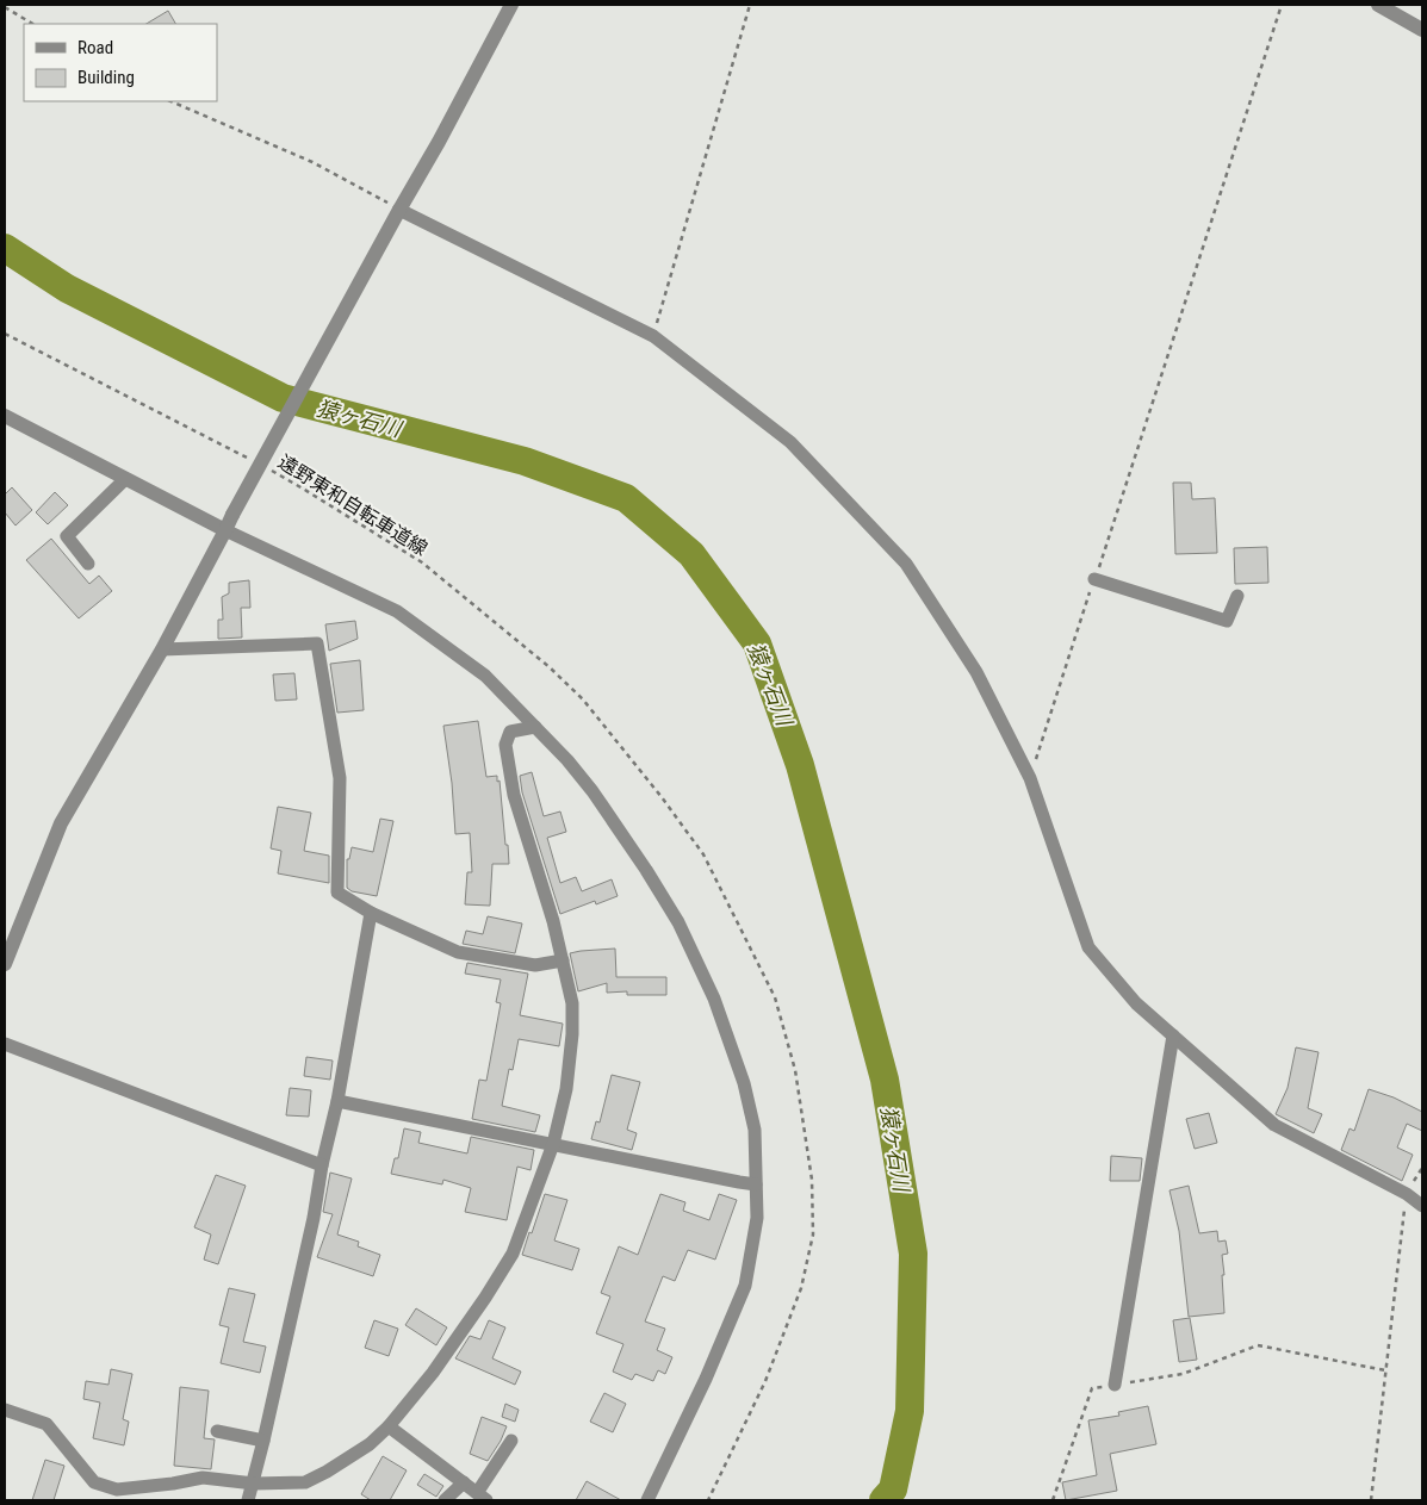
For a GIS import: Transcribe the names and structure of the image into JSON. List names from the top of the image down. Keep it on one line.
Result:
{"streets":{"path":["遠野東和自転車道線"]},"water":["猿ヶ石川"],"legend":["Road","Building"]}
